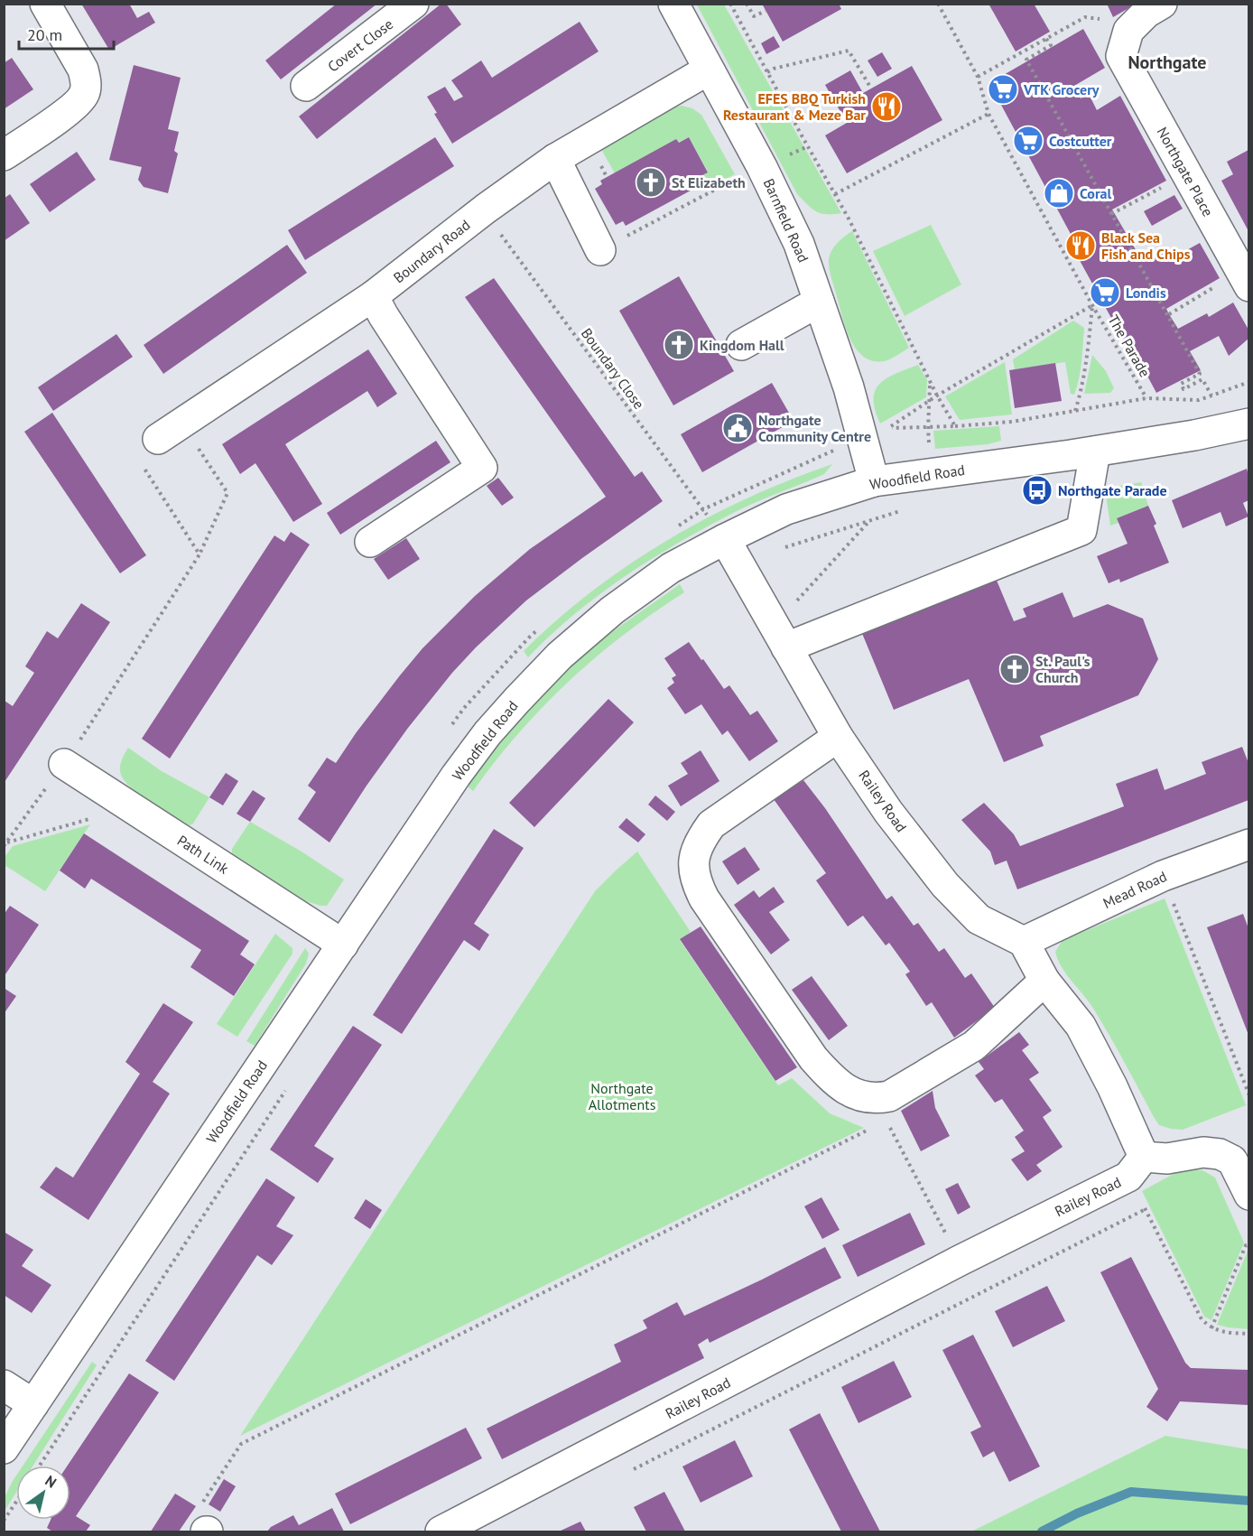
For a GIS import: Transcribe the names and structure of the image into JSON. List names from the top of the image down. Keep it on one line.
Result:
{"streets":{"street":["Covert Close","Northgate Place","Barnfield Road","Boundary Road","Woodfield Road","Railey Road","Path Link","Mead Road"],"path":["The Parade","Boundary Close"]},"crossings":[["Barnfield Road","Boundary Road"],["Barnfield Road","Woodfield Road"],["Boundary Road","Boundary Close"],["Boundary Close","Woodfield Road"],["Boundary Close","Railey Road"],["Woodfield Road","Railey Road"],["Woodfield Road","Path Link"],["Railey Road","Mead Road"]],"districts":["Northgate"],"parks":["Northgate Allotments"],"places":{"supermarket":["VTK Grocery","Costcutter","Londis"],"restaurant":["EFES BBQ Turkish Restaurant & Meze Bar","Black Sea Fish and Chips"],"church":["St Elizabeth","Kingdom Hall","St. Paul's Church"],"shop":["Coral"],"public building":["Northgate Community Centre"],"bus stop":["Northgate Parade"]},"scale_bar":"20 m","north":"top right"}
